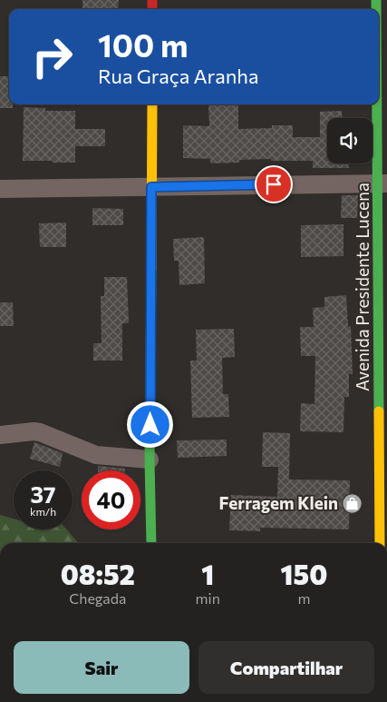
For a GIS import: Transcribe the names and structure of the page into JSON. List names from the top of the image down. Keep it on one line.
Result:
{"streets":{"main road":["Avenida Presidente Lucena"]},"places":{"shop":["Ferragem Klein"]},"page":{"turn":["100 m","Rua Graça Aranha"],"speed":"37 km/h","limit":"40","eta":["08:52","Chegada","1","min","150","m"],"buttons":["Sair","Compartilhar"]}}
